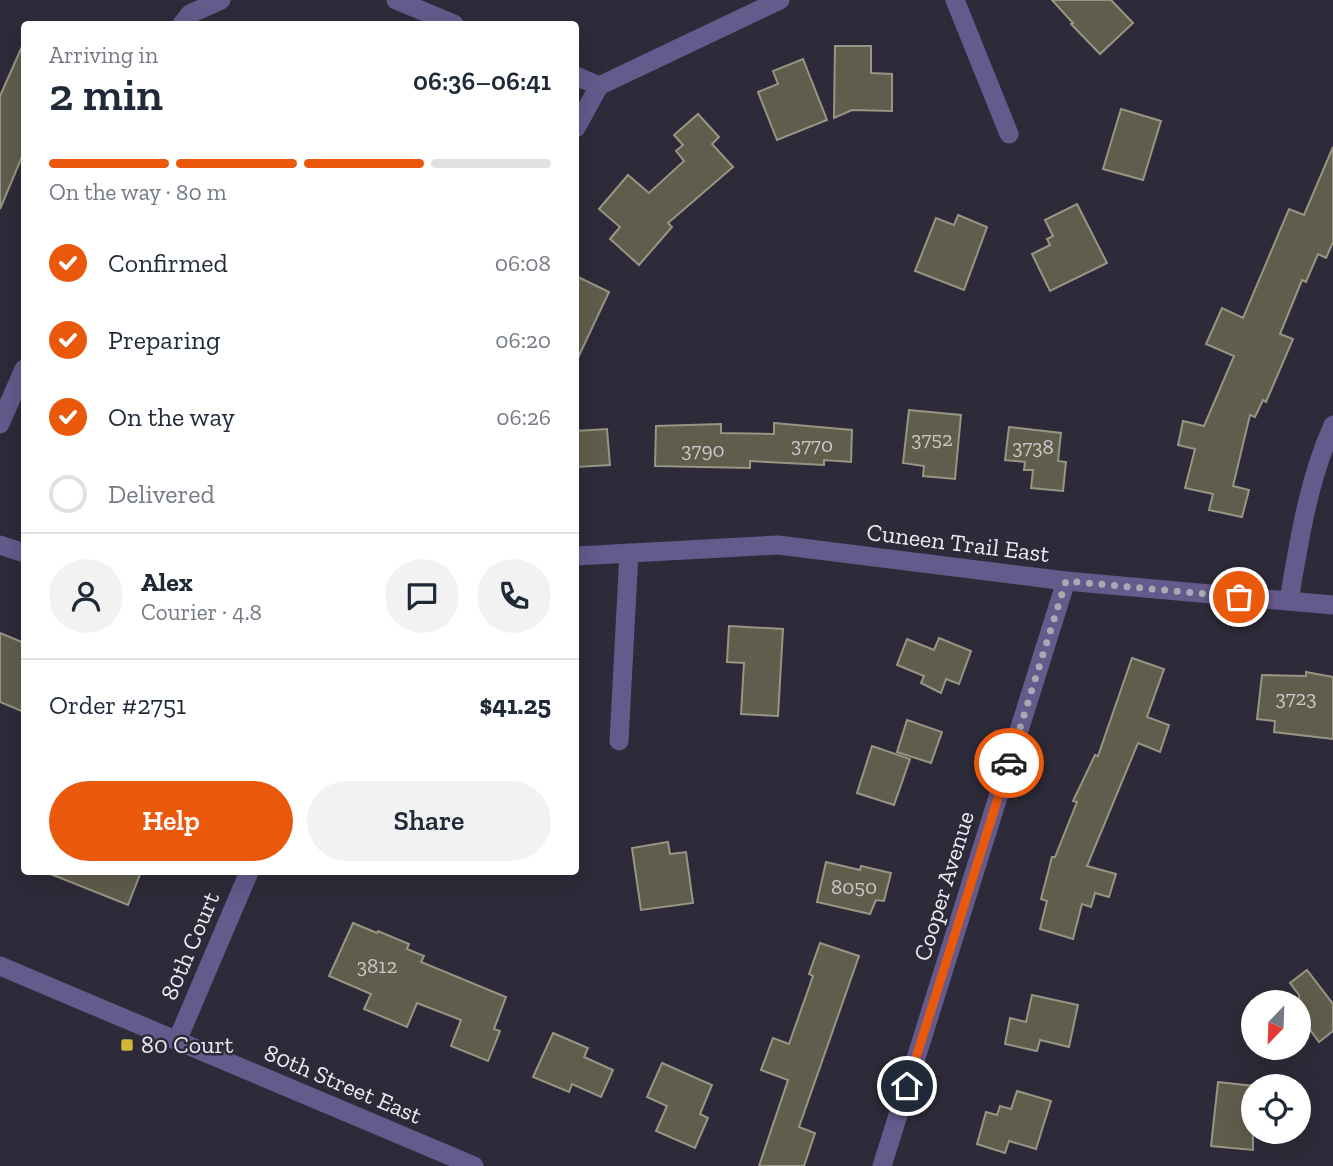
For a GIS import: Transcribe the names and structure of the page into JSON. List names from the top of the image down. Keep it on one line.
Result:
{"streets":{"street":["Cuneen Trail East","Cooper Avenue","80th Court","80th Street East"]},"crossings":[["Cuneen Trail East","Cooper Avenue"],["80th Court","80th Street East"]],"places":{"transit":["80 Court"]},"house_numbers":["3752","3770","3738","3790","3723","8050","3812"],"north":"bottom left","page":{"heading":["2 min","Arriving in","06:36–06:41"],"panel":["Alex","Courier · 4.8","Order #2751","$41.25"],"bar":"On the way · 80 m","list":[["Confirmed","06:08"],["Preparing","06:20"],["On the way","06:26"],"Delivered"],"buttons":["Help","Share"]}}
